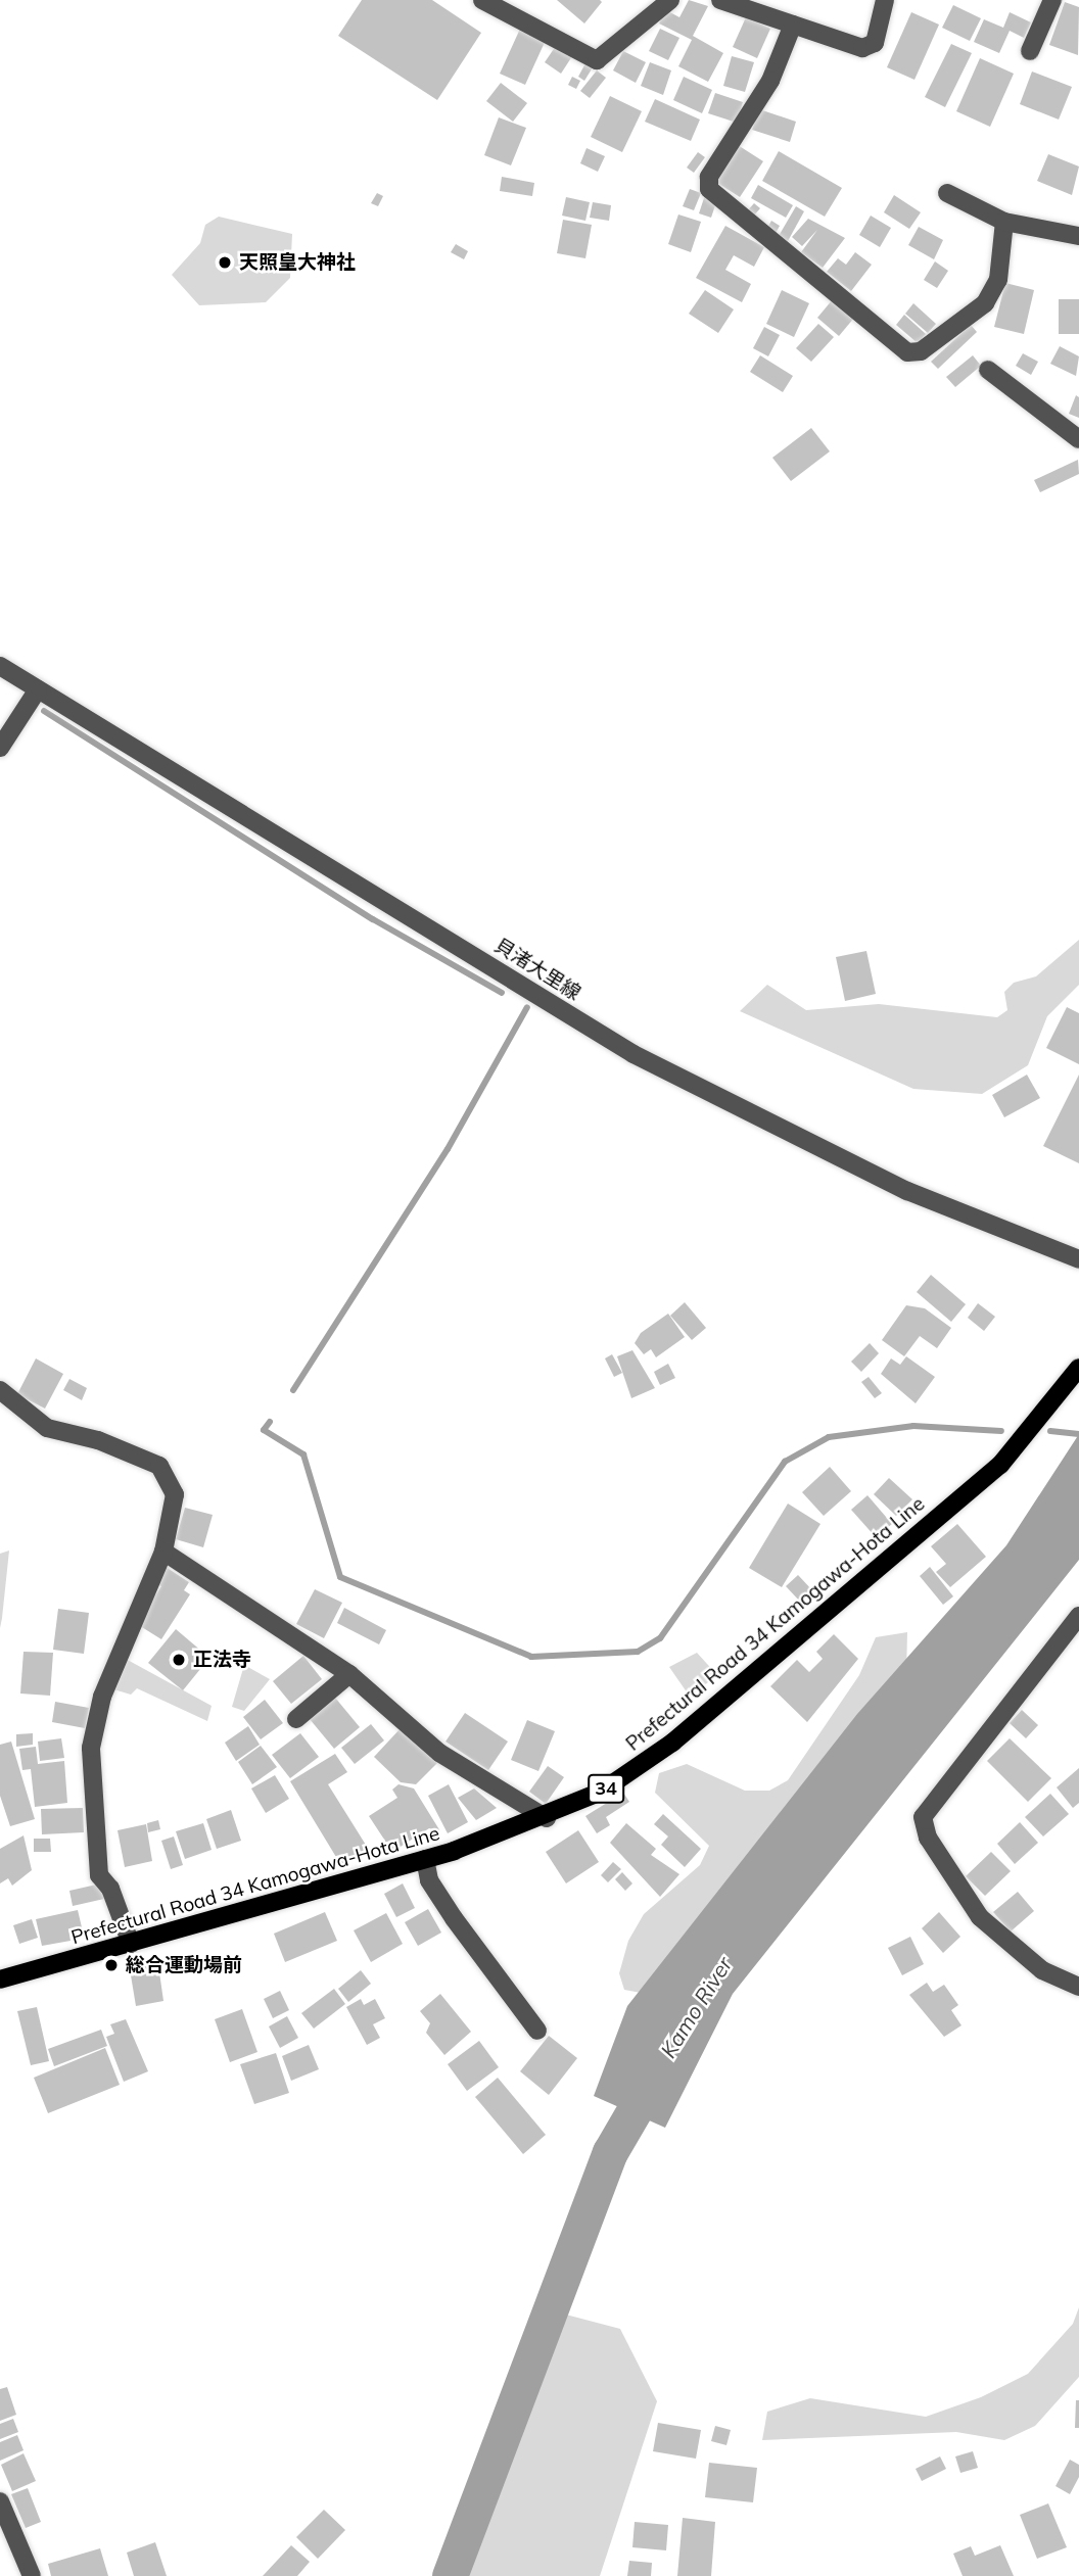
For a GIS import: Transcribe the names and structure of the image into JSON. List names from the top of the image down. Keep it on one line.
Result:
{"streets":{"main road":["Prefectural Road 34 Kamogawa-Hota Line","34"],"street":["貝渚大里線"]},"water":["Kamo River"],"places":["天照皇大神社","正法寺","総合運動場前"]}
